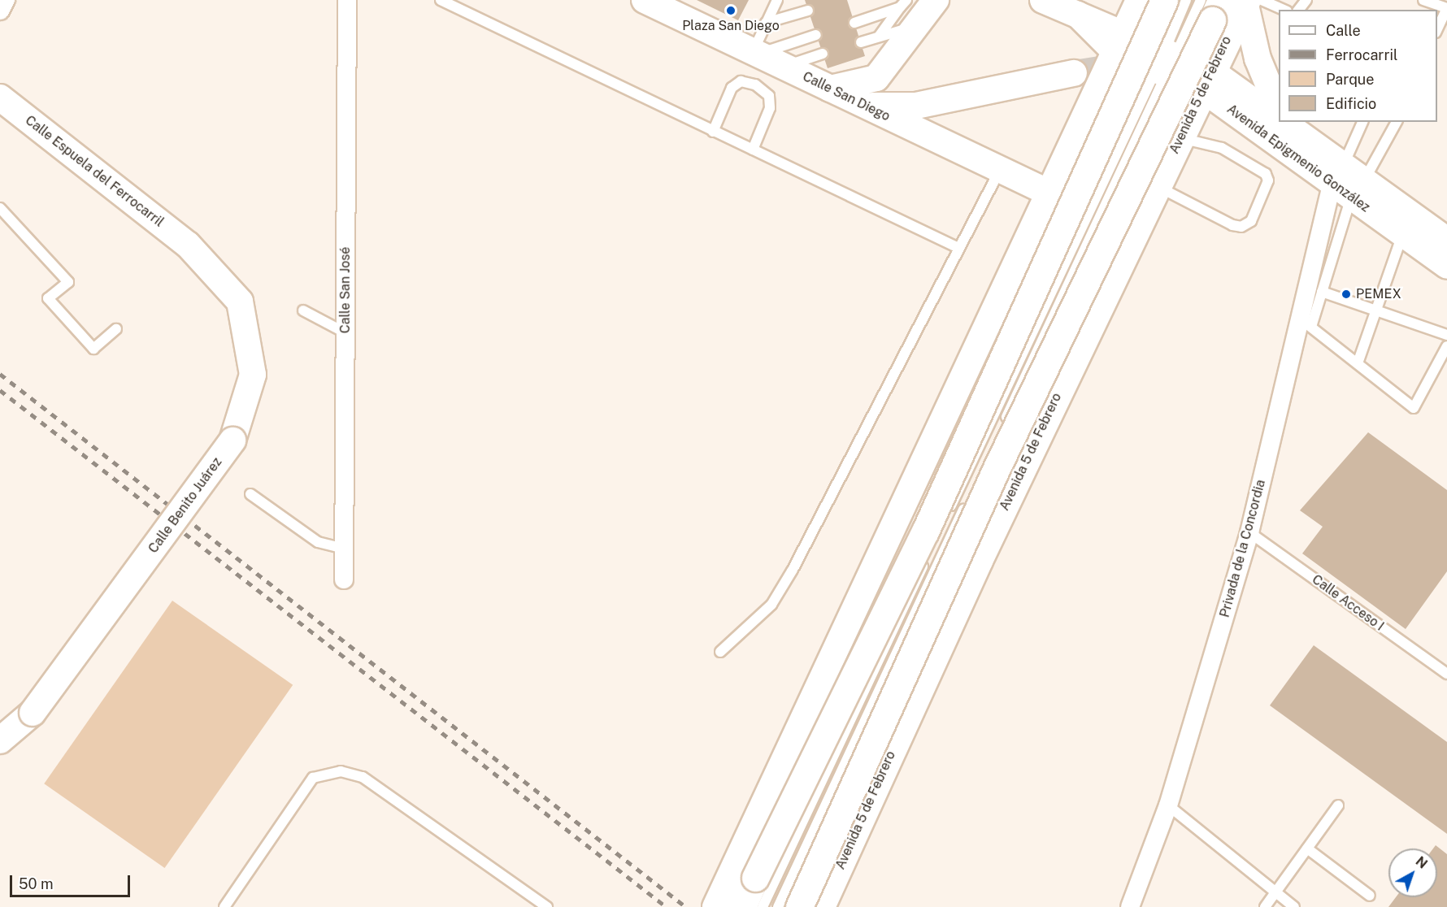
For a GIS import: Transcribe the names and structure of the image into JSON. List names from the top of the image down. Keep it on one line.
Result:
{"streets":{"highway":["Avenida 5 de Febrero"],"main road":["Calle San Diego","Avenida Epigmenio González","Calle Espuela del Ferrocarril","Calle Benito Juárez"],"street":["Calle San José","Privada de la Concordia"],"lane":["Calle Acceso I"]},"crossings":[["Avenida 5 de Febrero","Avenida Epigmenio González"],["Avenida Epigmenio González","Privada de la Concordia"],["Calle Espuela del Ferrocarril","Calle Benito Juárez"],["Privada de la Concordia","Calle Acceso I"]],"places":["Plaza San Diego","PEMEX"],"legend":["Calle","Ferrocarril","Parque","Edificio"],"scale_bar":"50 m","north":"top right"}
